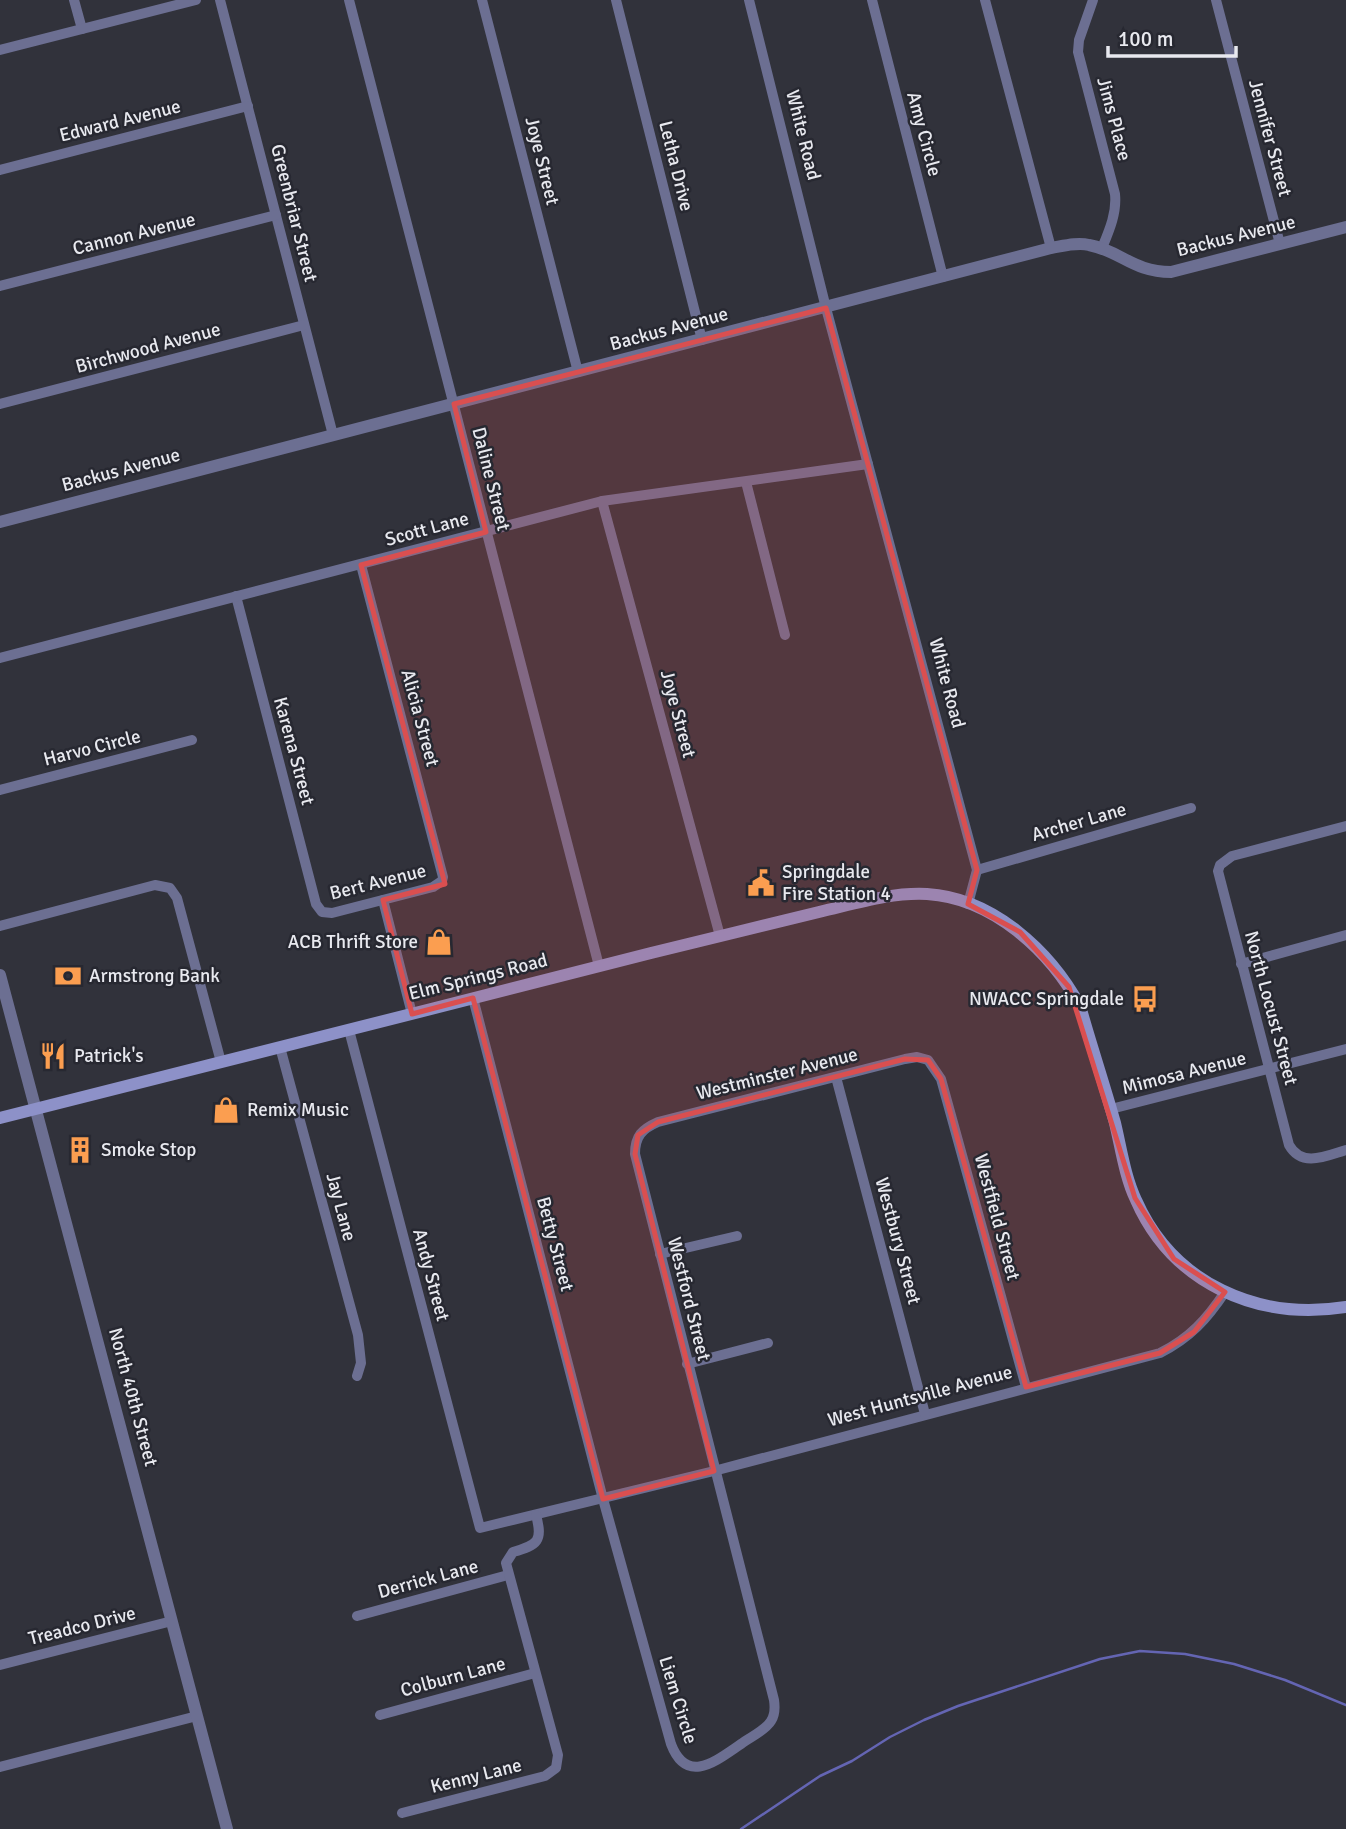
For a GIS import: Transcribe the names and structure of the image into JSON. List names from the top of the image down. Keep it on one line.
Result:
{"streets":{"main road":["Elm Springs Road"],"street":["Jims Place","Edward Avenue","Amy Circle","White Road","Jennifer Street","Joye Street","Letha Drive","Greenbriar Street","Cannon Avenue","Backus Avenue","Birchwood Avenue","Daline Street","Scott Lane","Alicia Street","Harvo Circle","Karena Street","Archer Lane","Bert Avenue","North Locust Street","Mimosa Avenue","Westminster Avenue","Jay Lane","Westfield Street","Westbury Street","Betty Street","Andy Street","Westford Street","West Huntsville Avenue","North 40th Street","Derrick Lane","Treadco Drive","Colburn Lane","Liem Circle","Kenny Lane"]},"crossings":[["Jims Place","Backus Avenue"],["Edward Avenue","Greenbriar Street"],["Amy Circle","Backus Avenue"],["White Road","Backus Avenue"],["White Road","Scott Lane"],["White Road","Archer Lane"],["White Road","Elm Springs Road"],["Jennifer Street","Backus Avenue"],["Joye Street","Backus Avenue"],["Joye Street","Scott Lane"],["Joye Street","Elm Springs Road"],["Letha Drive","Backus Avenue"],["Greenbriar Street","Cannon Avenue"],["Greenbriar Street","Backus Avenue"],["Greenbriar Street","Birchwood Avenue"],["Backus Avenue","Daline Street"],["Daline Street","Scott Lane"],["Daline Street","Elm Springs Road"],["Scott Lane","Alicia Street"],["Scott Lane","Karena Street"],["Alicia Street","Bert Avenue"],["Karena Street","Bert Avenue"],["Elm Springs Road","Jay Lane"],["Elm Springs Road","Betty Street"],["Elm Springs Road","Andy Street"],["Elm Springs Road","North 40th Street"],["North Locust Street","Mimosa Avenue"],["Westminster Avenue","Westfield Street"],["Westminster Avenue","Westbury Street"],["Westminster Avenue","Westford Street"],["Westfield Street","West Huntsville Avenue"],["Westbury Street","West Huntsville Avenue"],["Betty Street","West Huntsville Avenue"],["Betty Street","Liem Circle"],["Andy Street","West Huntsville Avenue"],["Westford Street","West Huntsville Avenue"],["Westford Street","Liem Circle"],["West Huntsville Avenue","Liem Circle"],["North 40th Street","Treadco Drive"],["Colburn Lane","Kenny Lane"]],"places":{"public building":["Springdale Fire Station 4"],"shop":["ACB Thrift Store","Remix Music"],"bank":["Armstrong Bank"],"bus stop":["NWACC Springdale"],"restaurant":["Patrick's"],"building":["Smoke Stop"]},"scale_bar":"100 m"}
